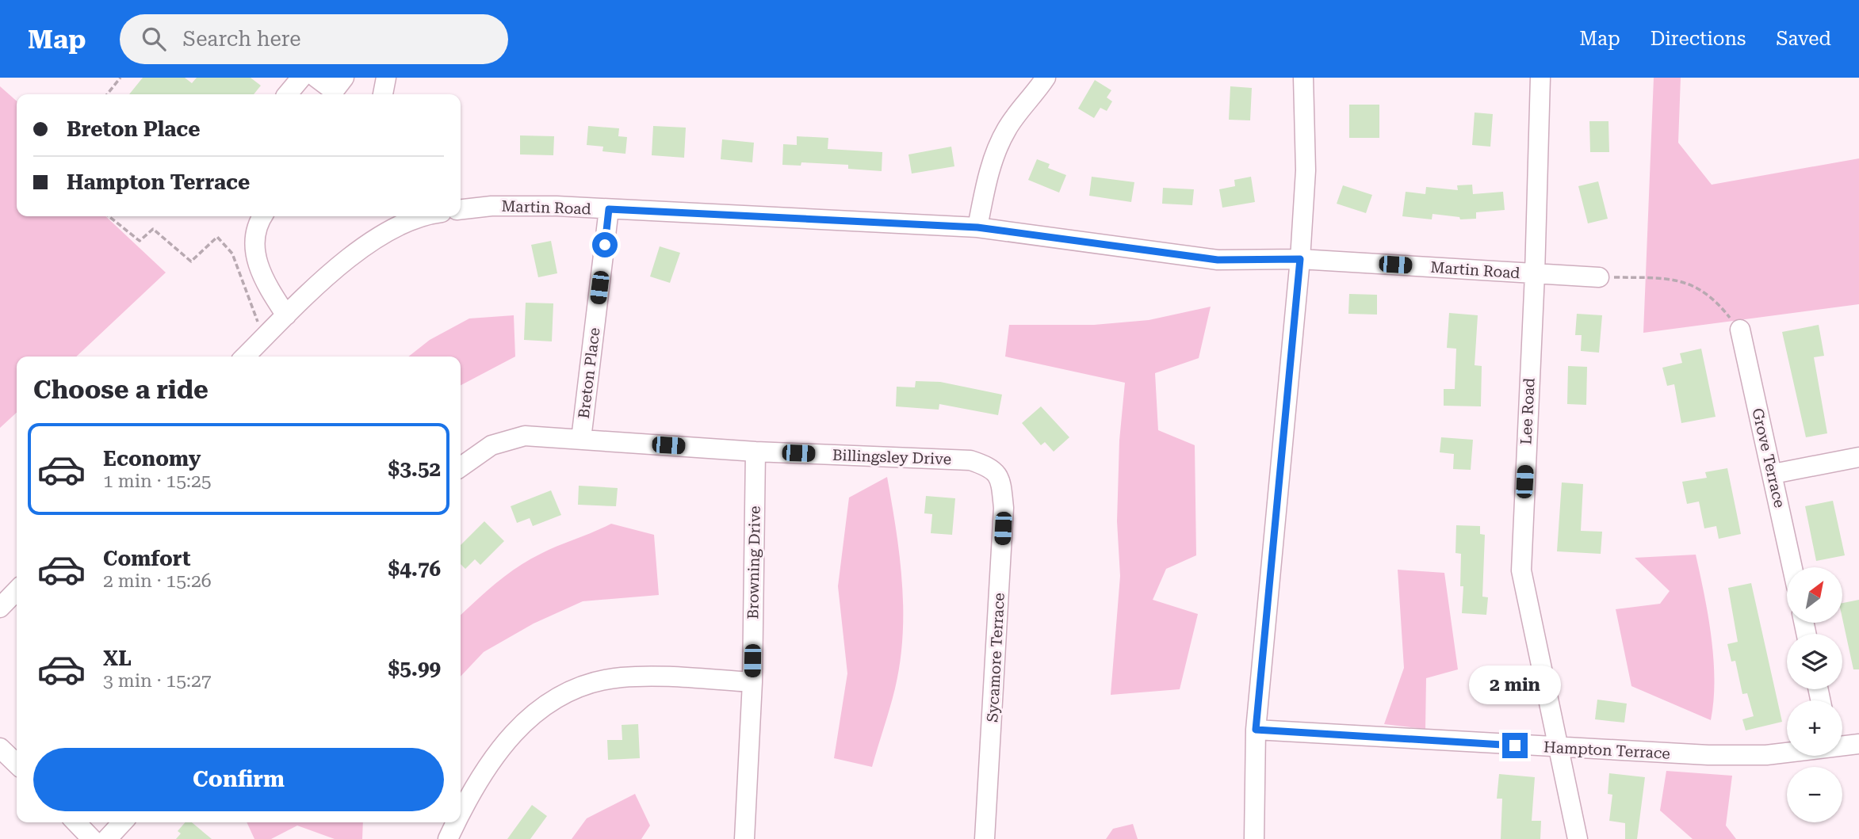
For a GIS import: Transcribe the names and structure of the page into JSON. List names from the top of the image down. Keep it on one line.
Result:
{"streets":{"street":["Martin Road","Breton Place","Lee Road","Billingsley Drive","Grove Terrace","Browning Drive","Sycamore Terrace","Hampton Terrace"]},"crossings":[["Martin Road","Breton Place"],["Martin Road","Lee Road"],["Breton Place","Billingsley Drive"],["Lee Road","Hampton Terrace"],["Billingsley Drive","Browning Drive"],["Billingsley Drive","Sycamore Terrace"]],"north":"top right","page":{"header":"Map","search":"Search here","nav":["Map","Directions","Saved"],"banner":["Breton Place","Hampton Terrace"],"heading":"Choose a ride","list":[{"name":"Economy","note":"1 min · 15:25","value":"$3.52"},{"name":"Comfort","note":"2 min · 15:26","value":"$4.76"},{"name":"XL","note":"3 min · 15:27","value":"$5.99"}],"map_buttons":["+","−"],"bubble":"2 min","buttons":"Confirm"}}
